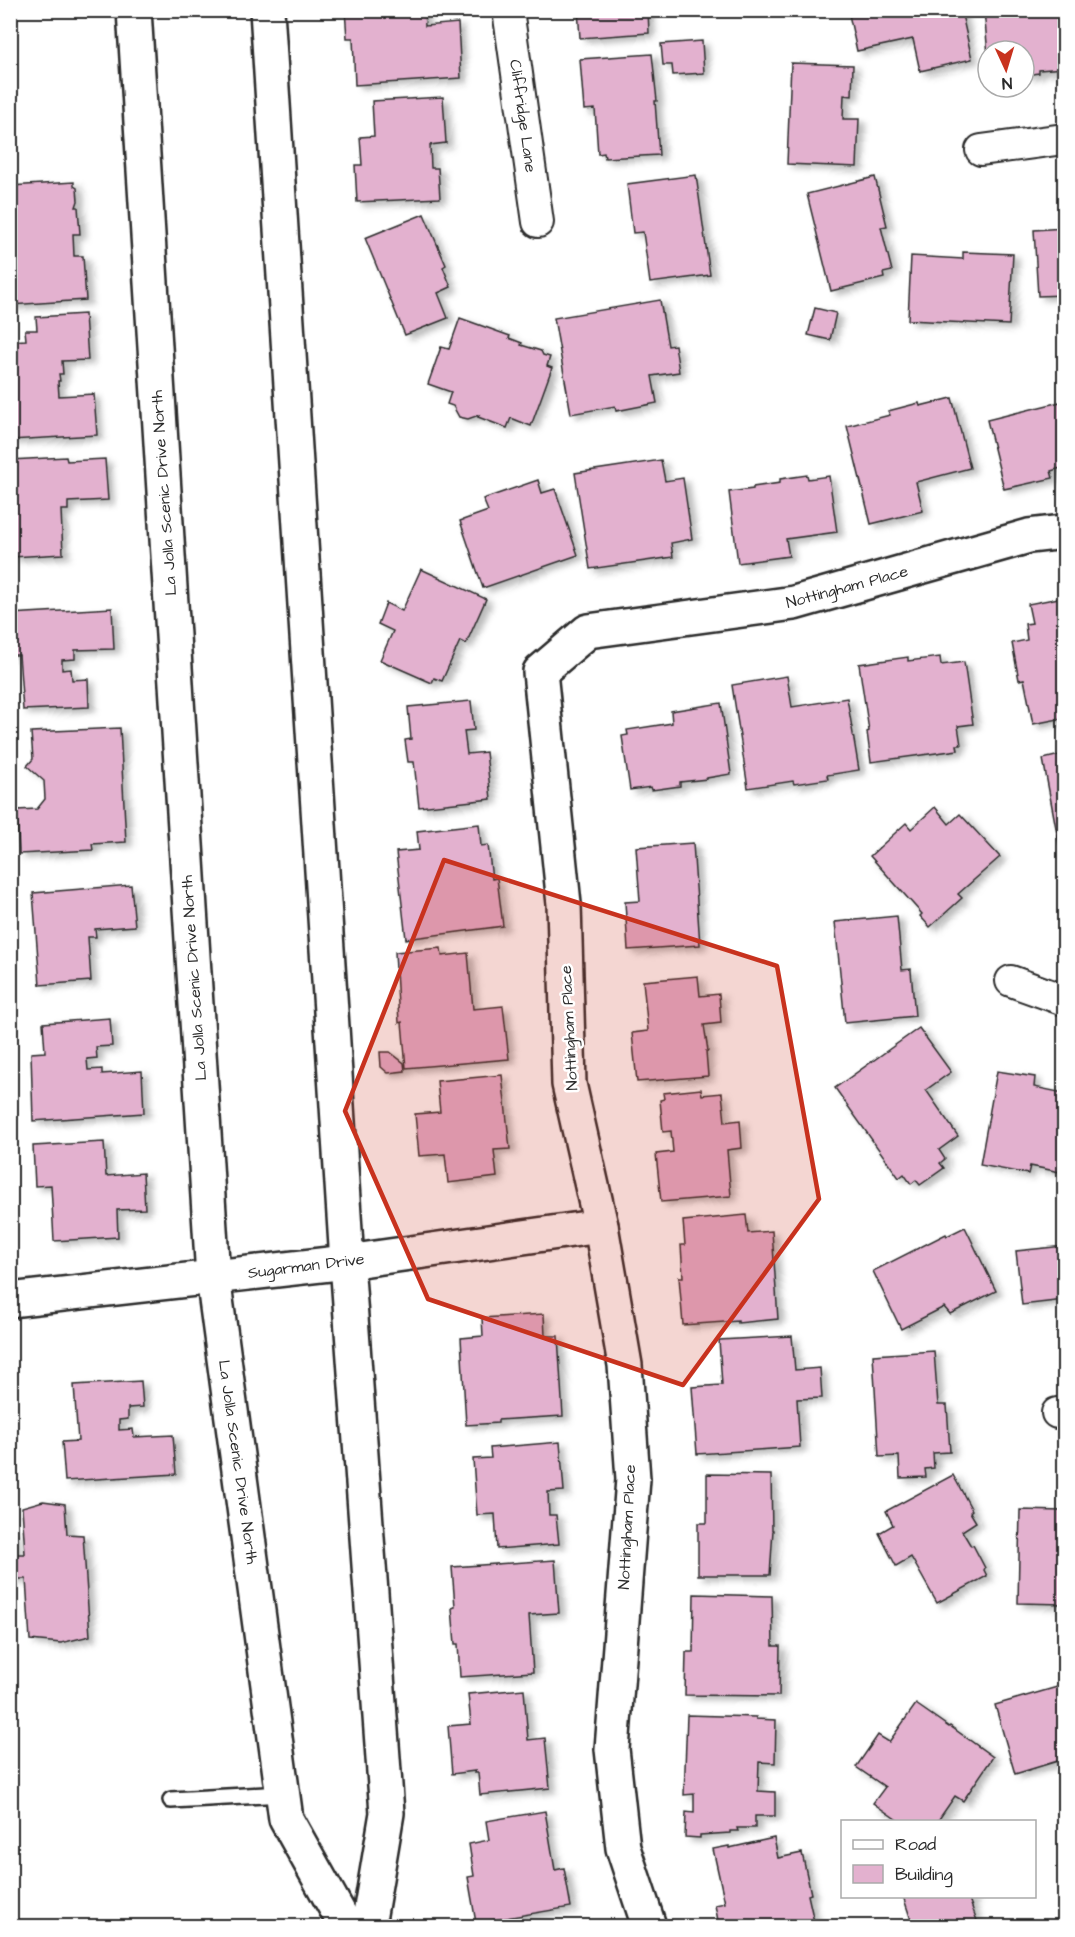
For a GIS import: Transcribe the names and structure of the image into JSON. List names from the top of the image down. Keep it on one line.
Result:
{"streets":{"main road":["La Jolla Scenic Drive North","Nottingham Place","Sugarman Drive"],"street":["Cliffridge Lane"]},"crossings":[["La Jolla Scenic Drive North","Sugarman Drive"],["Nottingham Place","Sugarman Drive"]],"legend":["Road","Building"],"north":"bottom"}
